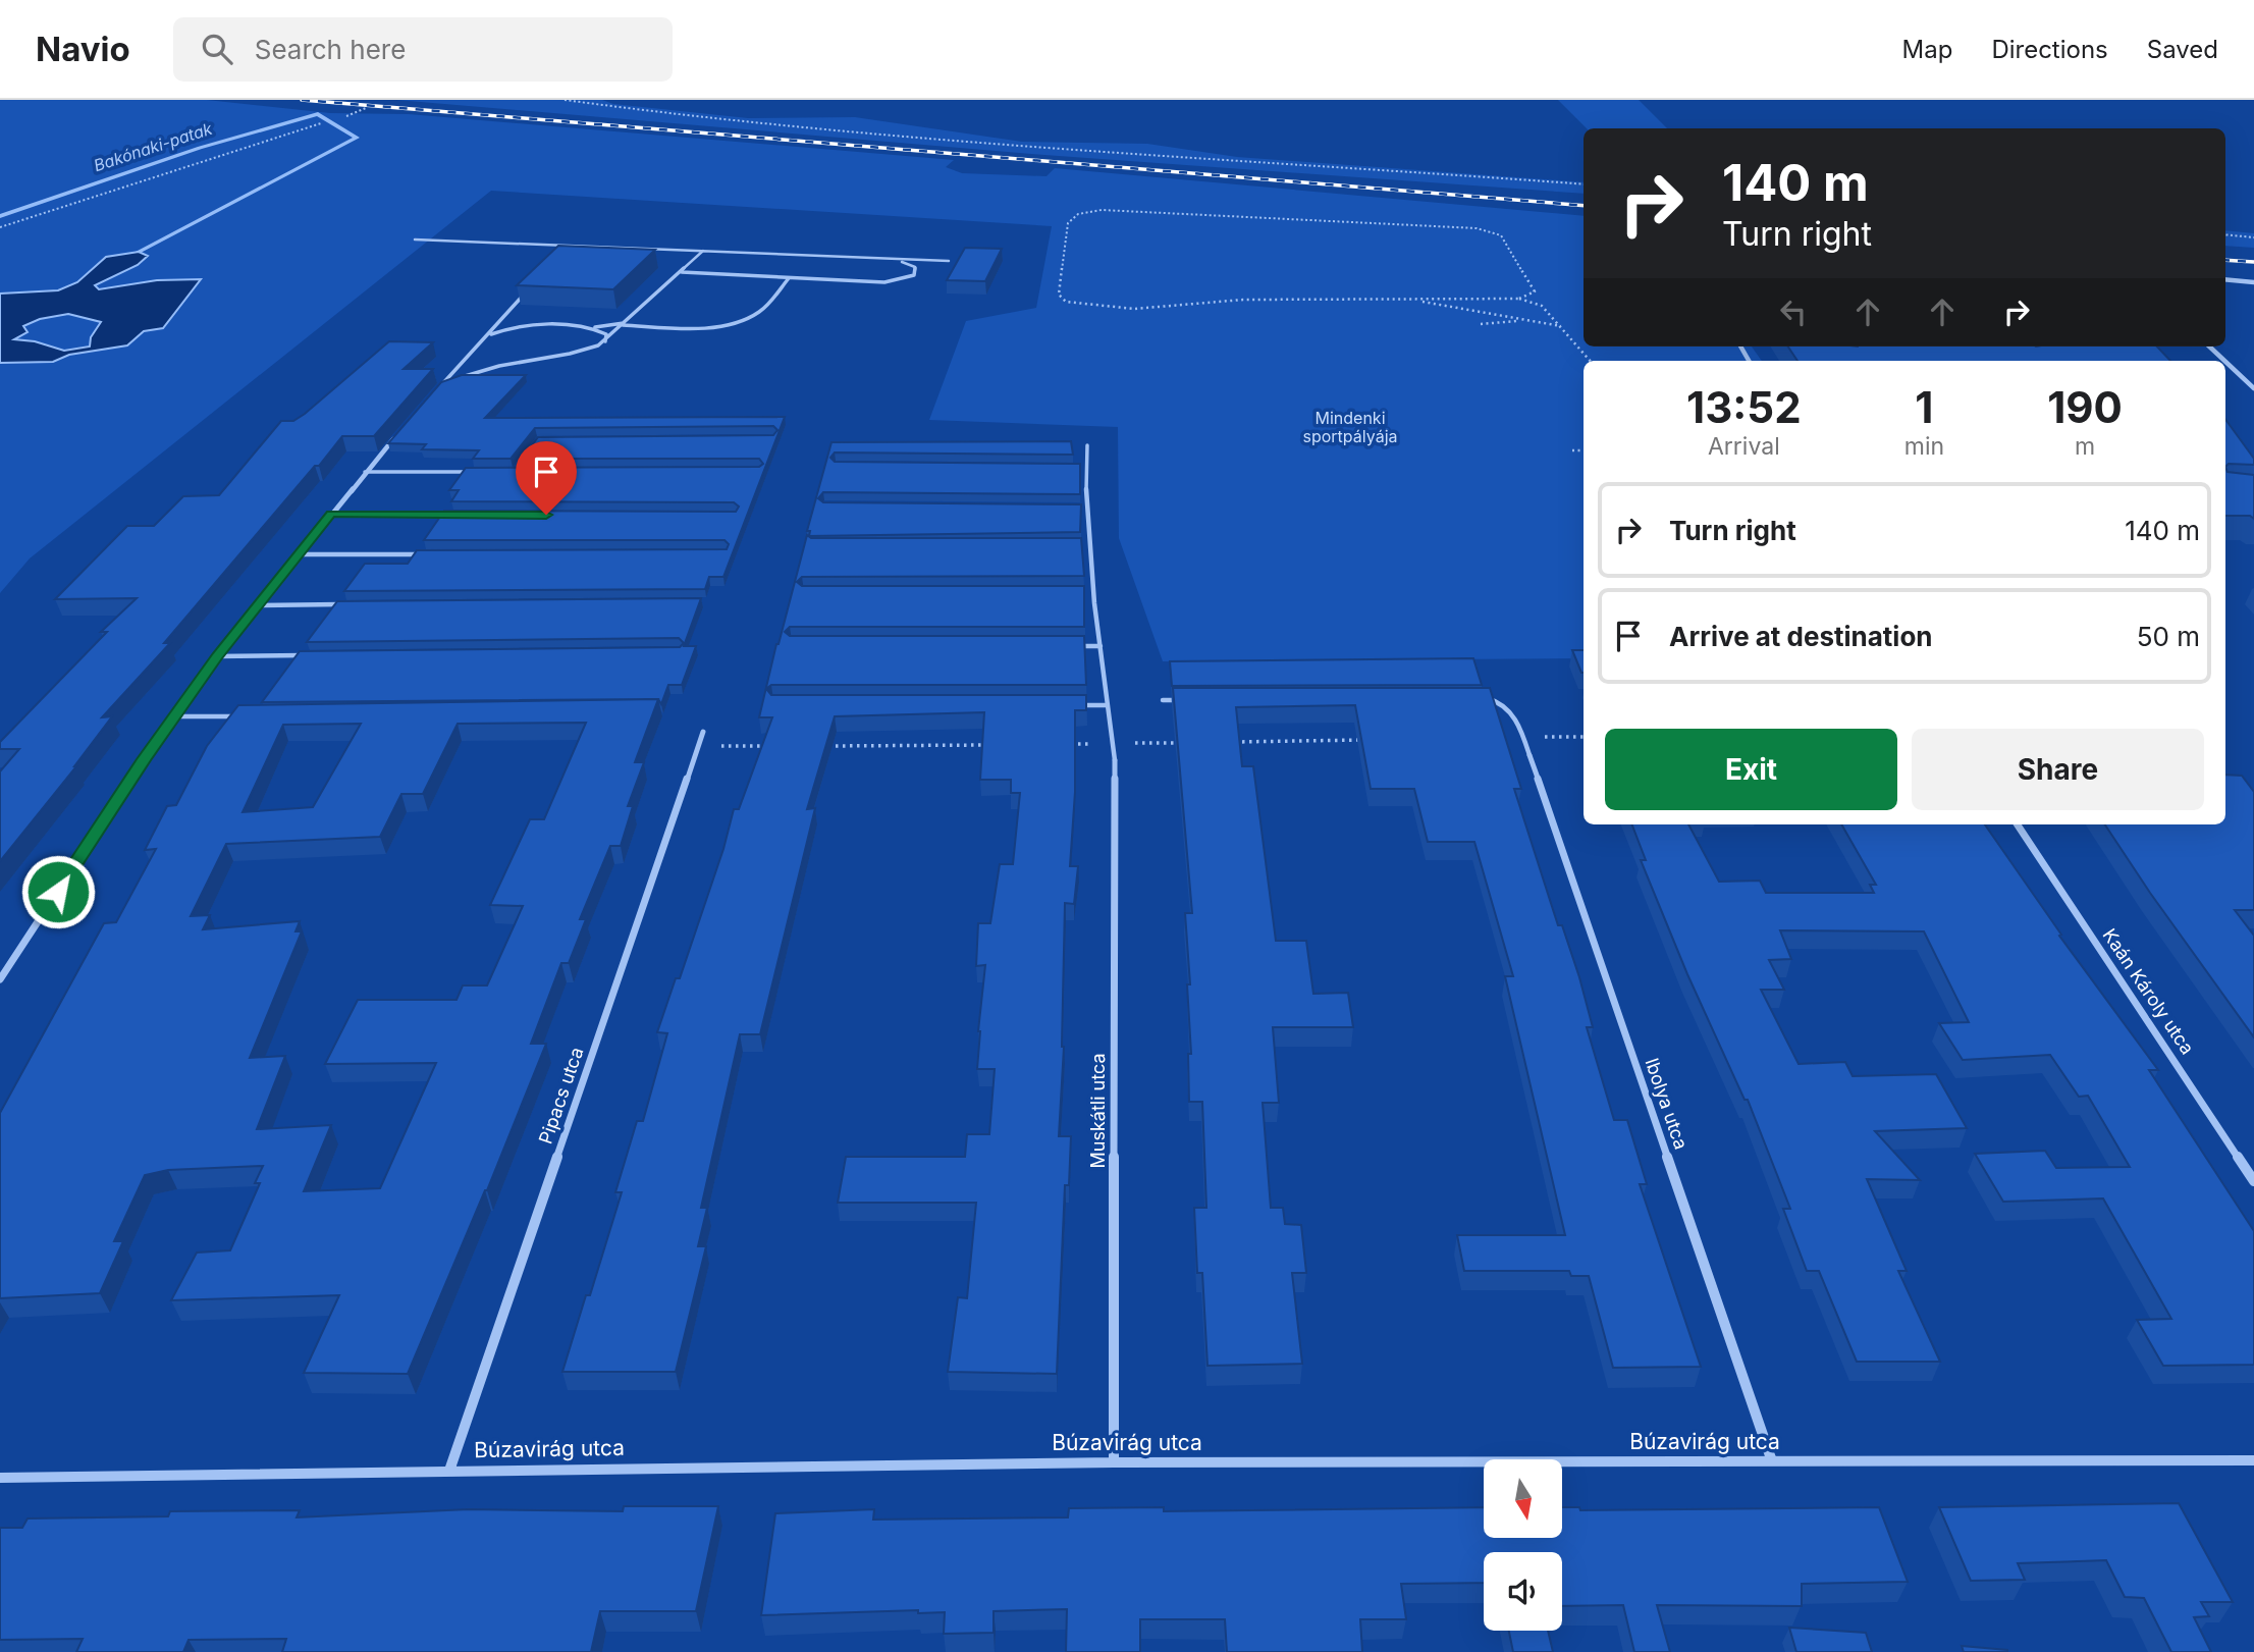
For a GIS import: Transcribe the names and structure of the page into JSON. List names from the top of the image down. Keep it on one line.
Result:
{"streets":{"street":["Kaán Károly utca","Pipacs utca","Ibolya utca","Muskátli utca","Búzavirág utca"]},"crossings":[["Pipacs utca","Búzavirág utca"],["Ibolya utca","Búzavirág utca"],["Muskátli utca","Búzavirág utca"]],"water":["Bakónaki-patak"],"parks":["Mindenki sportpályája"],"north":"bottom","page":{"header":"Navio","search":"Search here","nav":["Map","Directions","Saved"],"turn":["140 m","Turn right"],"eta":["13:52","Arrival","1","min","190","m"],"list":[{"name":"Turn right","value":"140 m"},{"name":"Arrive at destination","value":"50 m"}],"buttons":["Exit","Share"]}}
